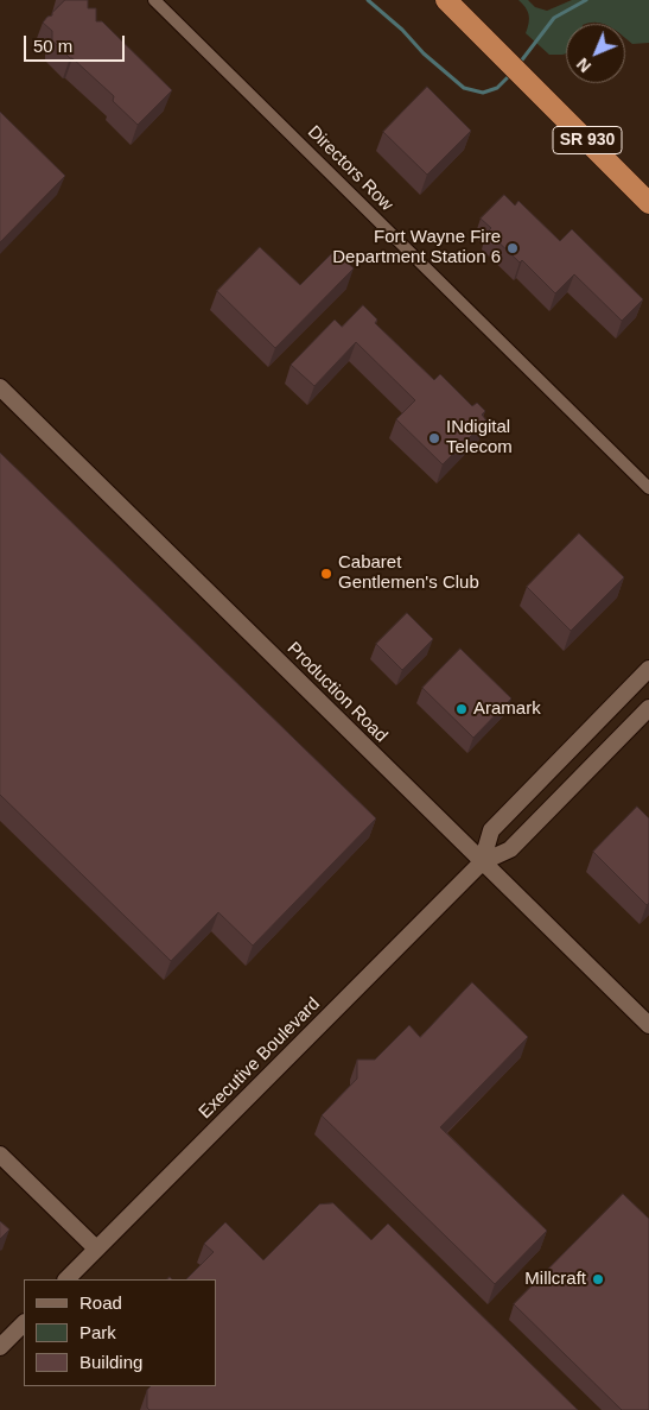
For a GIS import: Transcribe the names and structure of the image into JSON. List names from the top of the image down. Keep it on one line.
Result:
{"streets":{"highway":["SR 930"],"main road":["Production Road","Executive Boulevard"],"street":["Directors Row"]},"crossings":[["Production Road","Executive Boulevard"]],"places":["Fort Wayne Fire Department Station 6","INdigital Telecom","Cabaret Gentlemen's Club","Aramark","Millcraft"],"legend":["Road","Park","Building"],"scale_bar":"50 m","north":"bottom left"}
